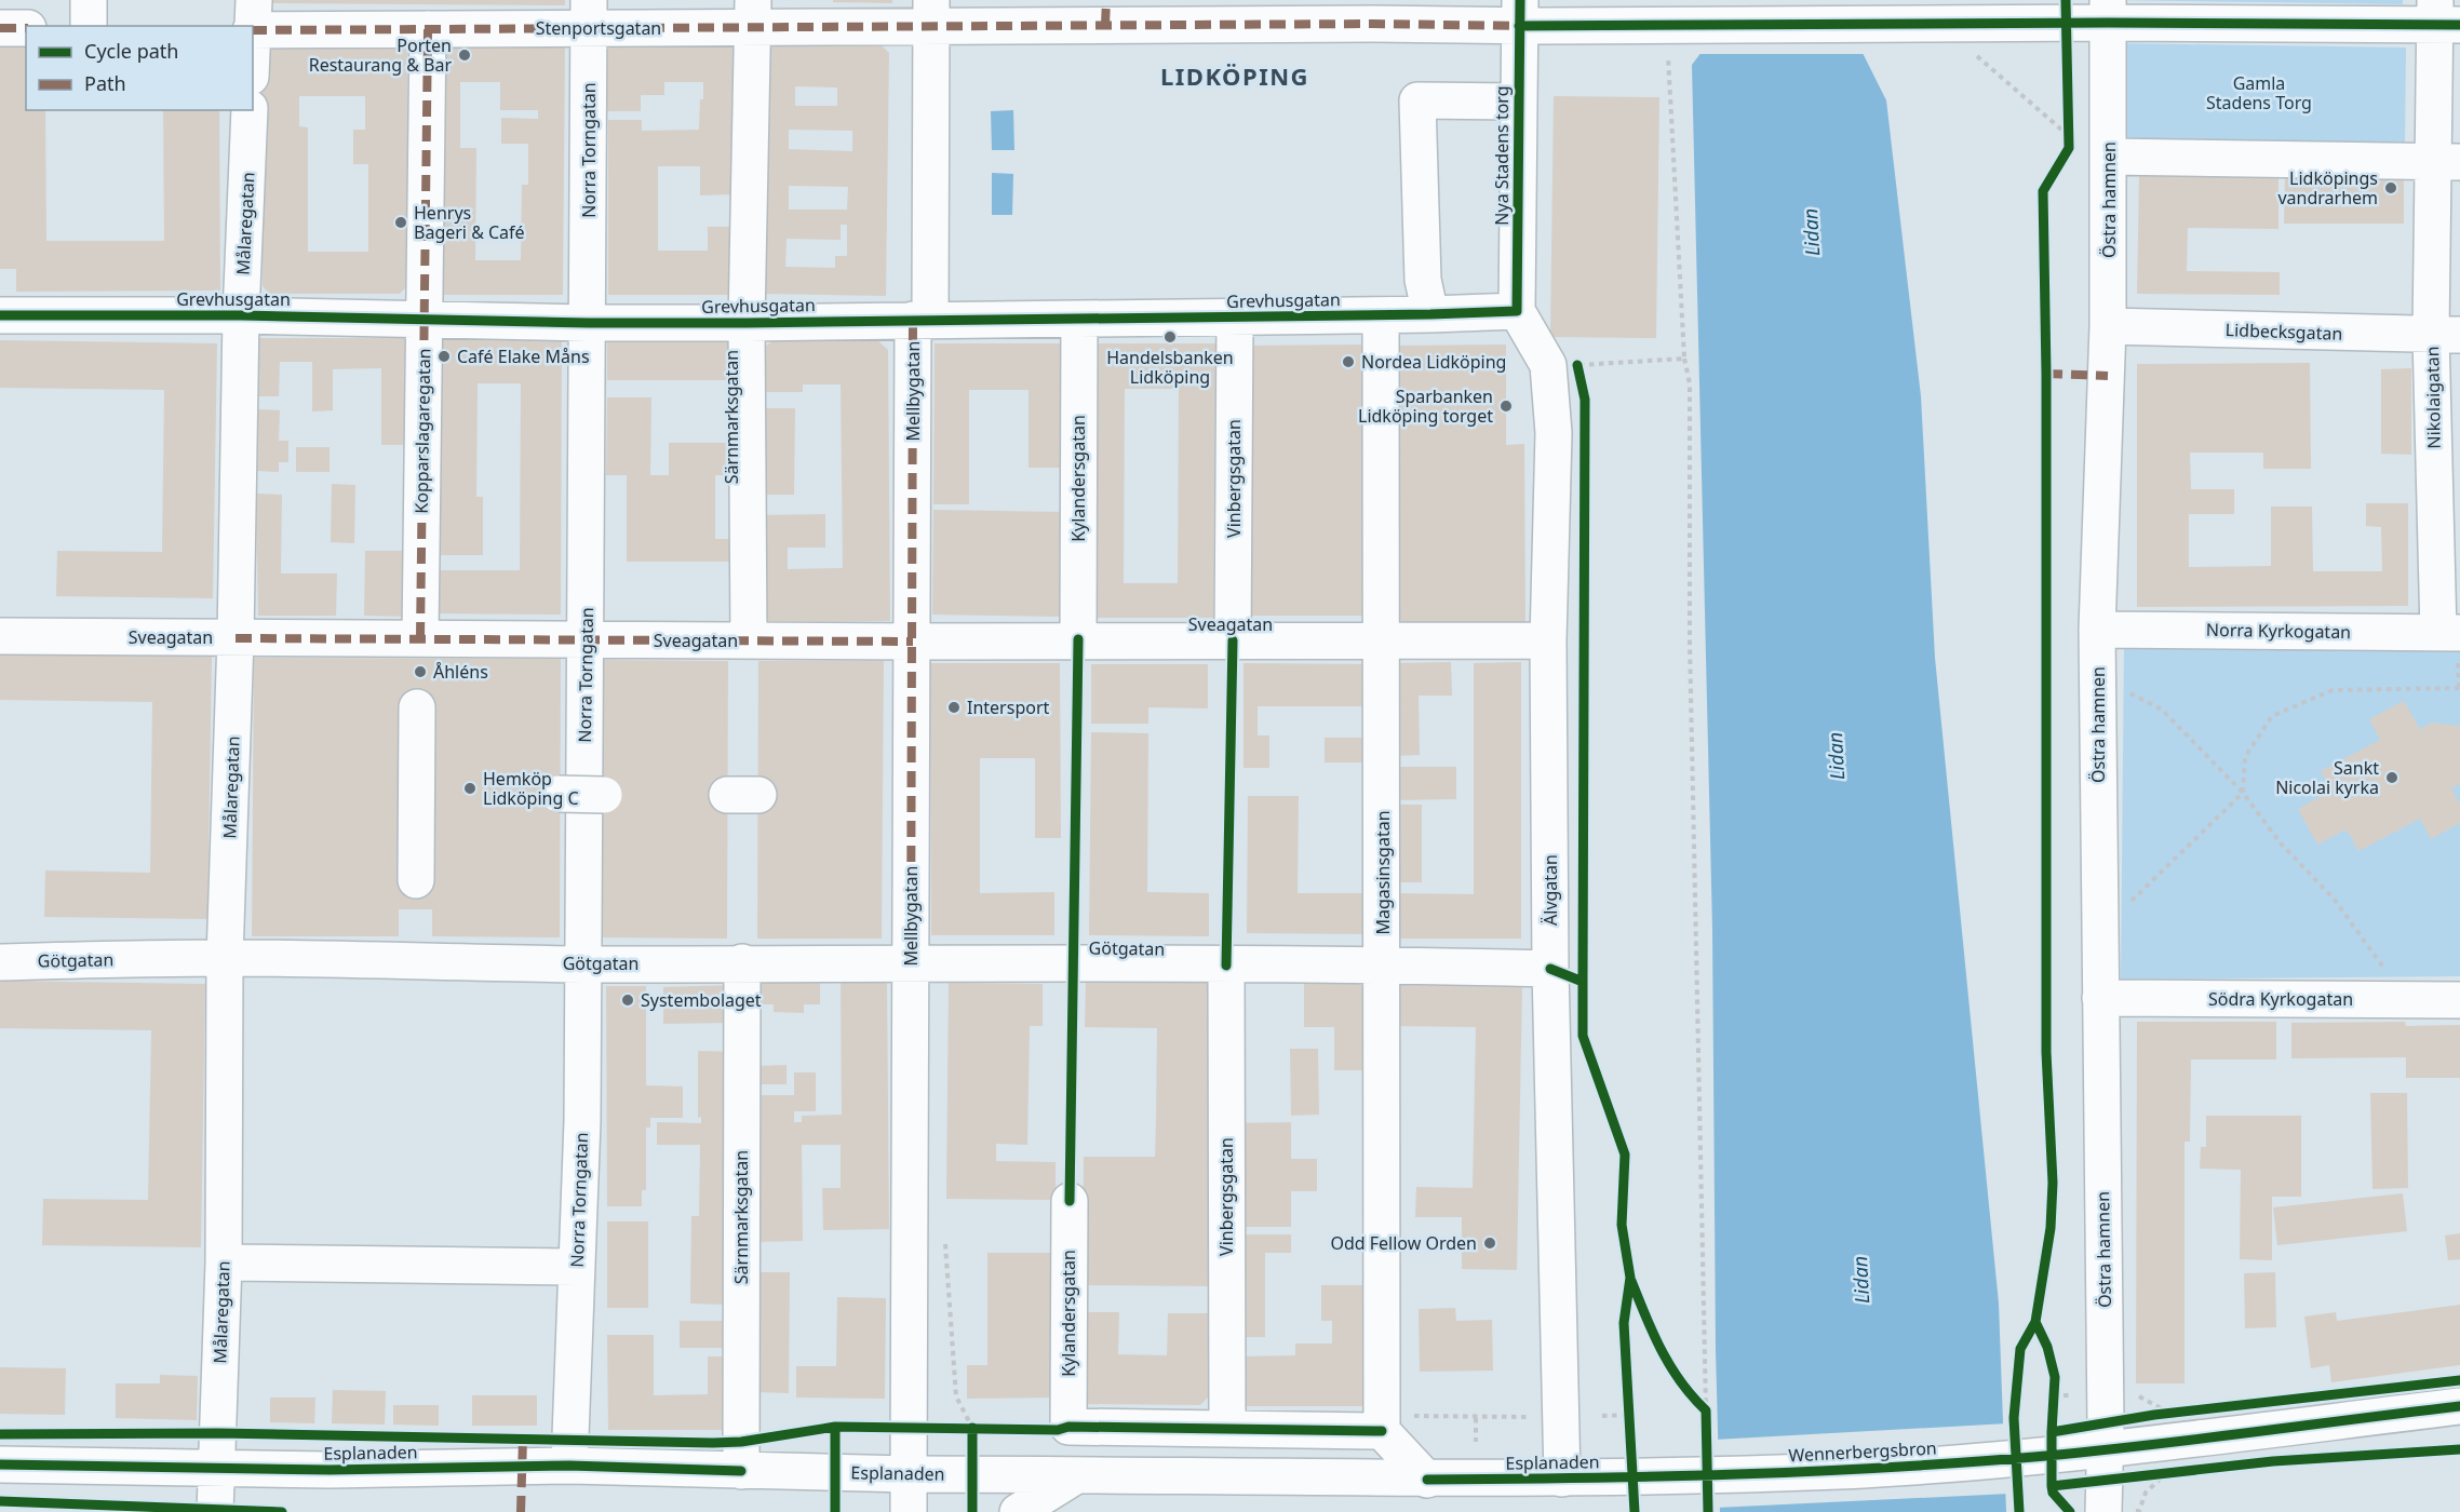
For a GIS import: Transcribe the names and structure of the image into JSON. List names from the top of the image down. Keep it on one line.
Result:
{"streets":{"street":["Stenportsgatan","Norra Torngatan","Nya Stadens torg","Östra hamnen","Målaregatan","Grevhusgatan","Lidbecksgatan","Mellbygatan","Nikolaigatan","Särnmarksgatan","Kopparslagaregatan","Kylandersgatan","Vinbergsgatan","Sveagatan","Norra Kyrkogatan","Magasinsgatan","Älvgatan","Götgatan","Södra Kyrkogatan","Wennerbergsbron","Esplanaden"]},"crossings":[["Stenportsgatan","Norra Torngatan"],["Stenportsgatan","Nya Stadens torg"],["Stenportsgatan","Östra hamnen"],["Stenportsgatan","Mellbygatan"],["Stenportsgatan","Särnmarksgatan"],["Stenportsgatan","Kopparslagaregatan"],["Norra Torngatan","Grevhusgatan"],["Norra Torngatan","Sveagatan"],["Norra Torngatan","Götgatan"],["Norra Torngatan","Esplanaden"],["Nya Stadens torg","Grevhusgatan"],["Nya Stadens torg","Älvgatan"],["Östra hamnen","Lidbecksgatan"],["Östra hamnen","Norra Kyrkogatan"],["Östra hamnen","Södra Kyrkogatan"],["Östra hamnen","Wennerbergsbron"],["Målaregatan","Grevhusgatan"],["Målaregatan","Sveagatan"],["Målaregatan","Götgatan"],["Målaregatan","Esplanaden"],["Grevhusgatan","Mellbygatan"],["Grevhusgatan","Särnmarksgatan"],["Grevhusgatan","Kopparslagaregatan"],["Grevhusgatan","Kylandersgatan"],["Grevhusgatan","Vinbergsgatan"],["Grevhusgatan","Magasinsgatan"],["Grevhusgatan","Älvgatan"],["Lidbecksgatan","Nikolaigatan"],["Mellbygatan","Sveagatan"],["Mellbygatan","Götgatan"],["Mellbygatan","Esplanaden"],["Nikolaigatan","Norra Kyrkogatan"],["Särnmarksgatan","Sveagatan"],["Särnmarksgatan","Götgatan"],["Särnmarksgatan","Esplanaden"],["Kopparslagaregatan","Sveagatan"],["Kylandersgatan","Vinbergsgatan"],["Kylandersgatan","Sveagatan"],["Vinbergsgatan","Sveagatan"],["Vinbergsgatan","Götgatan"],["Sveagatan","Magasinsgatan"],["Sveagatan","Älvgatan"],["Magasinsgatan","Götgatan"],["Älvgatan","Götgatan"],["Älvgatan","Esplanaden"],["Wennerbergsbron","Esplanaden"]],"districts":["LIDKÖPING"],"water":["Lidan"],"parks":["Gamla Stadens Torg"],"places":["Porten Restaurang & Bar","Lidköpings vandrarhem","Henrys Bageri & Café","Handelsbanken Lidköping","Café Elake Måns","Nordea Lidköping","Sparbanken Lidköping torget","Åhléns","Intersport","Sankt Nicolai kyrka","Hemköp Lidköping C","Systembolaget","Odd Fellow Orden"],"legend":["Cycle path","Path"]}
